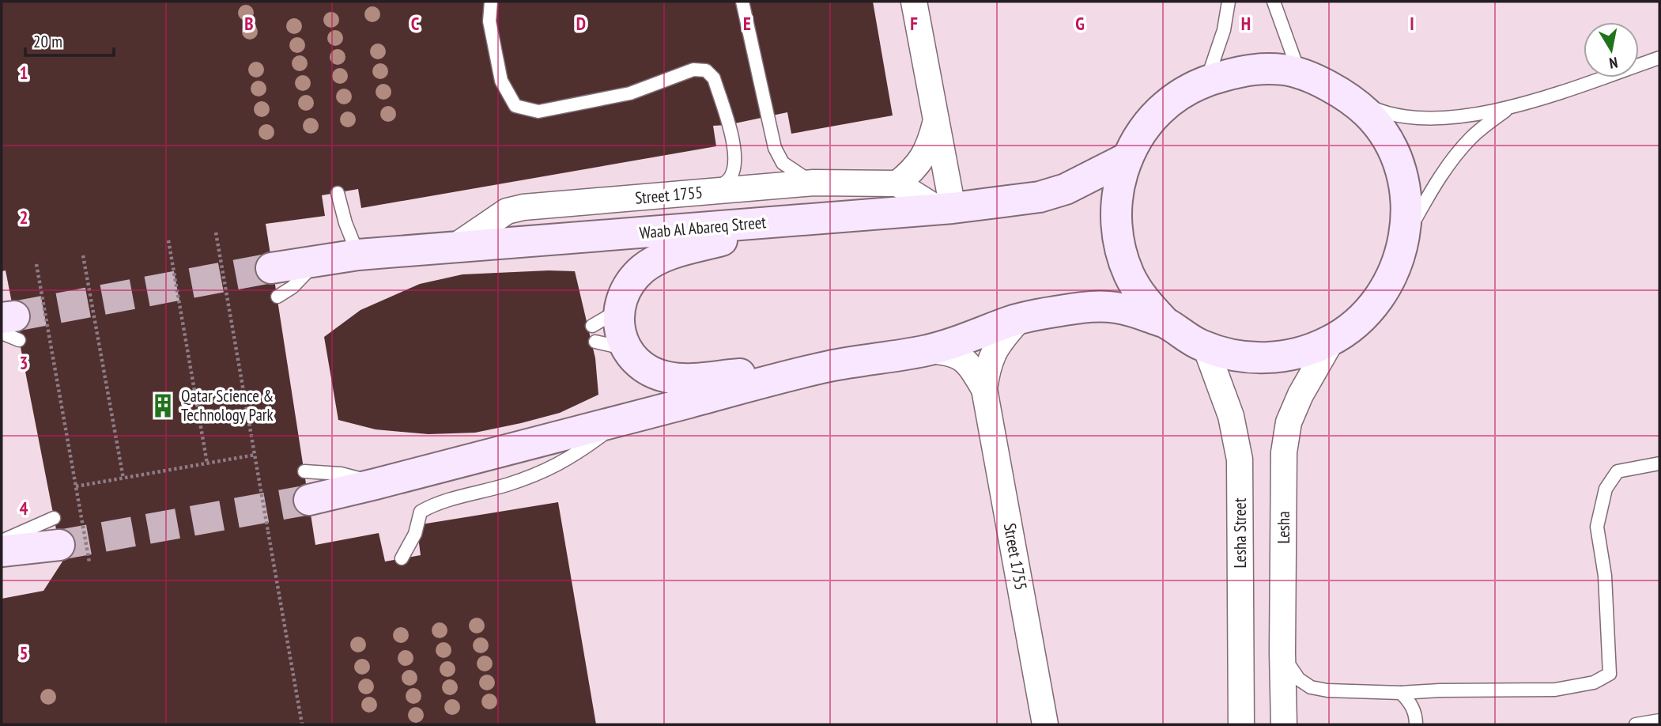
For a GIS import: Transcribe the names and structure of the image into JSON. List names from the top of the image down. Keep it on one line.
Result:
{"streets":{"street":["Street 1755","Waab Al Abareq Street","Lesha","Lesha Street"]},"crossings":[["Street 1755","Waab Al Abareq Street"]],"places":{"building":["Qatar Science & Technology Park"]},"scale_bar":"20 m","north":"bottom","grid":{"columns":["B","C","D","E","F","G","H","I"],"rows":["1","2","3","4","5"]}}
